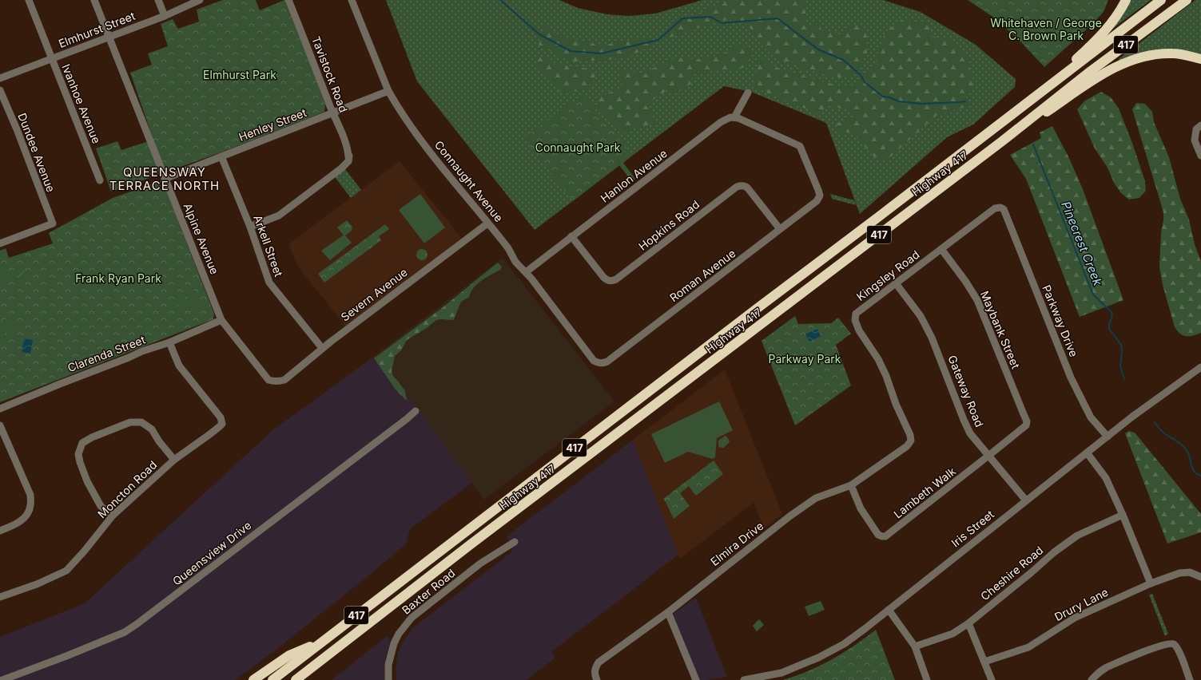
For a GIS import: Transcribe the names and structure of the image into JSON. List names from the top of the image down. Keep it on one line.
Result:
{"streets":{"highway":["417","Highway 417"],"street":["Elmhurst Street","Tavistock Road","Ivanhoe Avenue","Henley Street","Dundee Avenue","Hanlon Avenue","Connaught Avenue","Hopkins Road","Alpine Avenue","Arkell Street","Roman Avenue","Kingsley Road","Severn Avenue","Parkway Drive","Maybank Street","Clarenda Street","Gateway Road","Moncton Road","Lambeth Walk","Iris Street","Elmira Drive","Queensview Drive","Cheshire Road","Baxter Road","Drury Lane"]},"crossings":[["Elmhurst Street","Ivanhoe Avenue"],["Elmhurst Street","Alpine Avenue"],["417","Highway 417"],["Tavistock Road","Henley Street"],["Tavistock Road","Arkell Street"],["Henley Street","Connaught Avenue"],["Henley Street","Alpine Avenue"],["Henley Street","Arkell Street"],["Hanlon Avenue","Connaught Avenue"],["Hanlon Avenue","Hopkins Road"],["Hanlon Avenue","Roman Avenue"],["Connaught Avenue","Roman Avenue"],["Connaught Avenue","Severn Avenue"],["Hopkins Road","Roman Avenue"],["Alpine Avenue","Severn Avenue"],["Alpine Avenue","Clarenda Street"],["Arkell Street","Severn Avenue"],["Kingsley Road","Parkway Drive"],["Kingsley Road","Maybank Street"],["Kingsley Road","Gateway Road"],["Kingsley Road","Elmira Drive"],["Parkway Drive","Iris Street"],["Maybank Street","Lambeth Walk"],["Clarenda Street","Moncton Road"],["Gateway Road","Lambeth Walk"],["Gateway Road","Iris Street"],["Lambeth Walk","Elmira Drive"]],"districts":["QUEENSWAY TERRACE NORTH"],"water":["Pinecrest Creek"],"parks":["Whitehaven / George C. Brown Park","Elmhurst Park","Connaught Park","Frank Ryan Park","Parkway Park"]}
